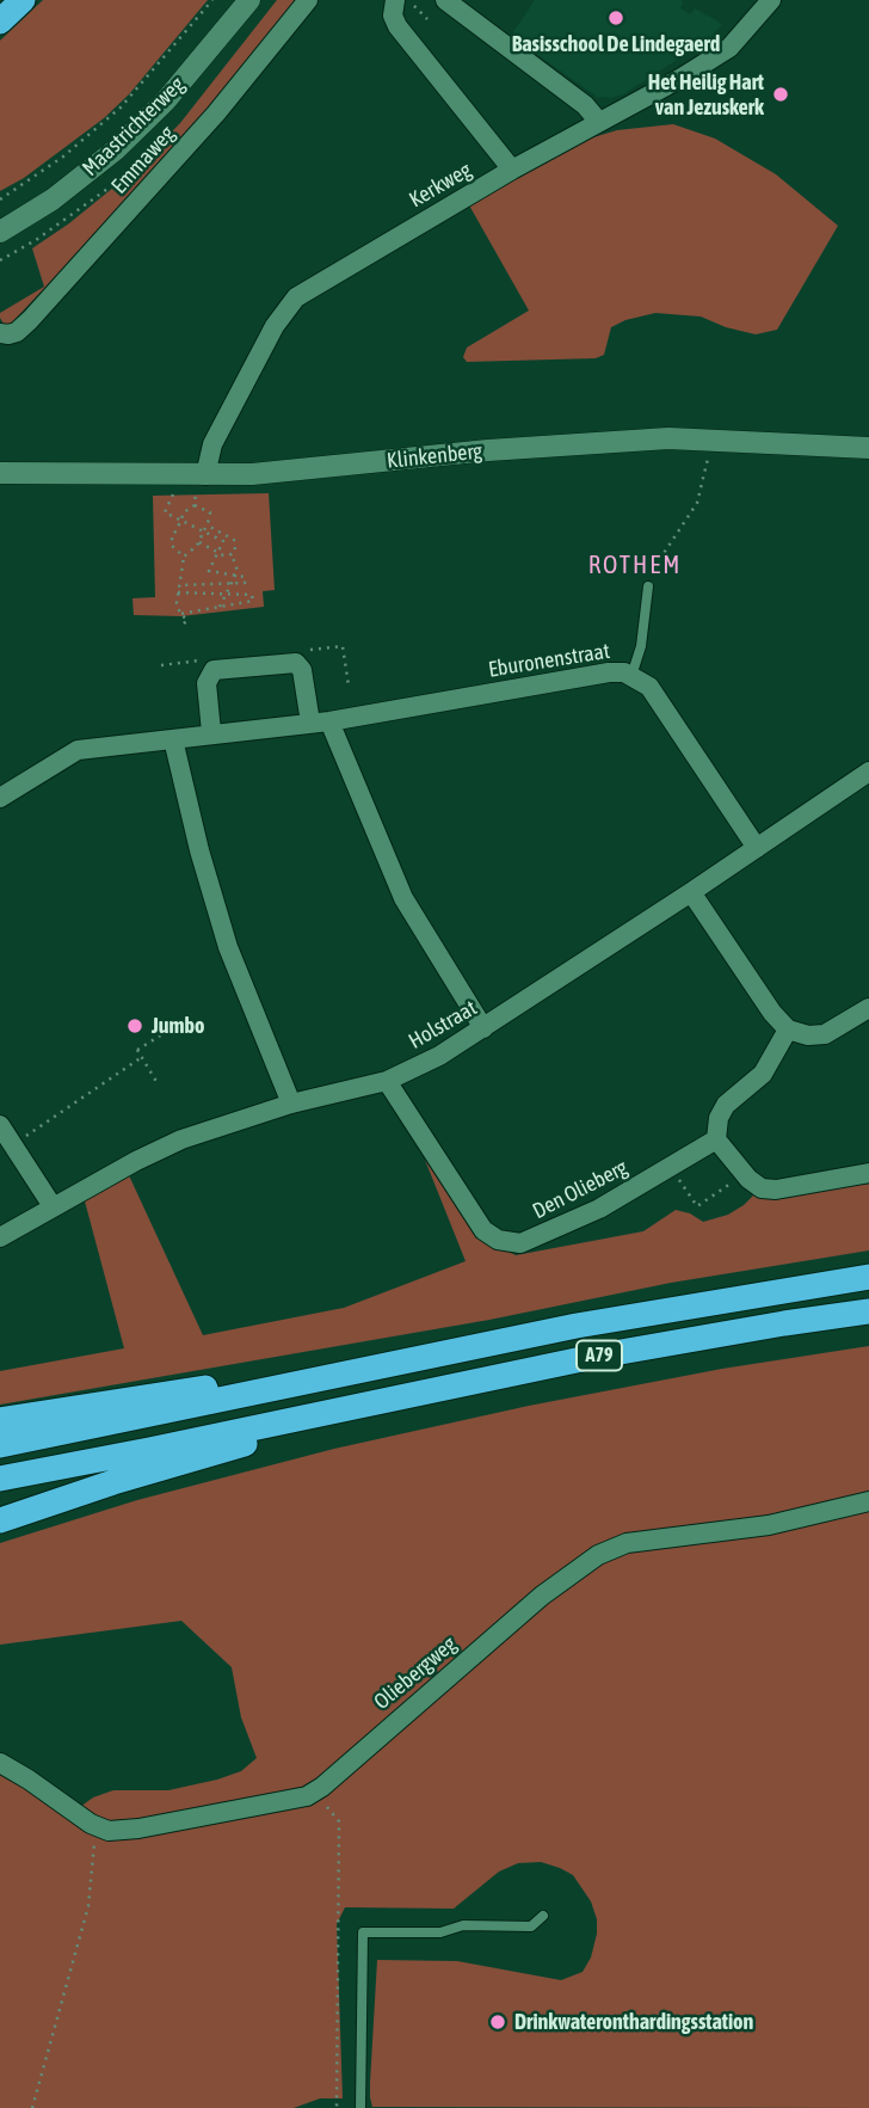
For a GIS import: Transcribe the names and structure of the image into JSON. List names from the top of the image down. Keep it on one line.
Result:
{"streets":{"highway":["A79"],"street":["Maastrichterweg","Emmaweg","Kerkweg","Klinkenberg","Eburonenstraat","Holstraat","Den Olieberg","Oliebergweg"]},"crossings":[["Kerkweg","Klinkenberg"],["Eburonenstraat","Holstraat"],["Holstraat","Den Olieberg"]],"districts":["ROTHEM"],"places":["Basisschool De Lindegaerd","Het Heilig Hart van Jezuskerk","Jumbo","Drinkwateronthardingsstation"]}
